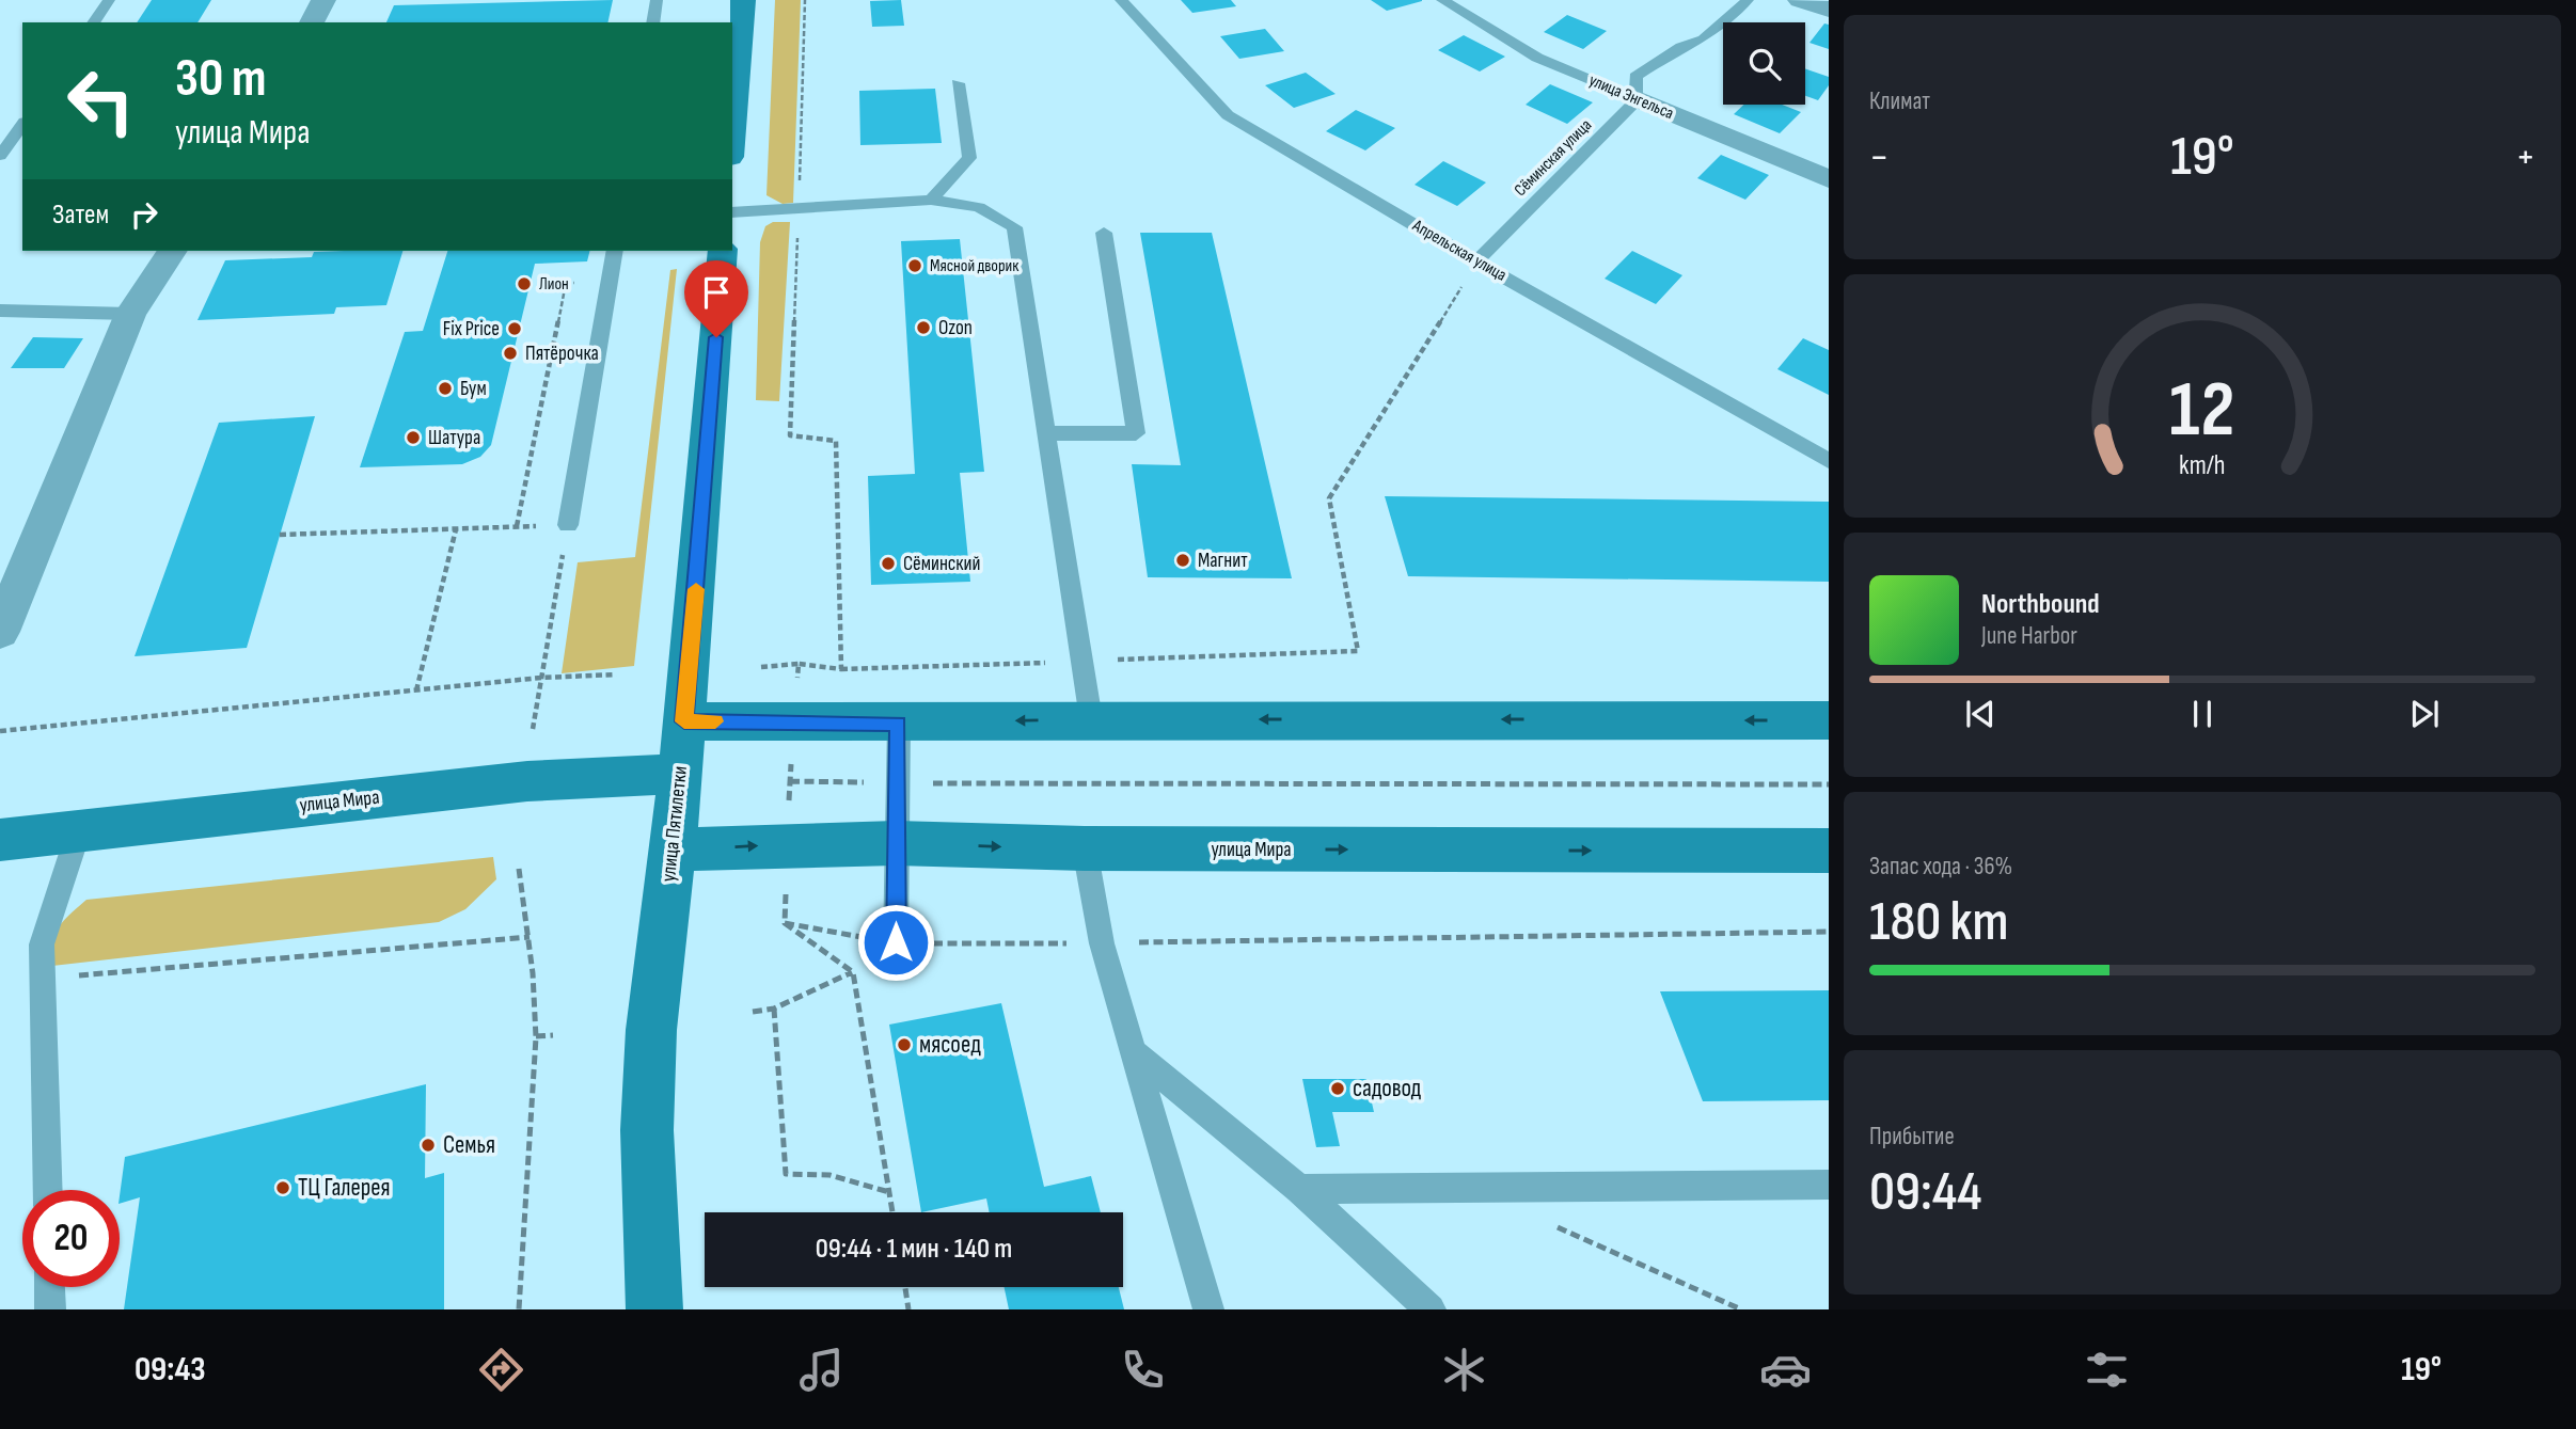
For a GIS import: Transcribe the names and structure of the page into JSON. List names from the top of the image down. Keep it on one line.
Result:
{"streets":{"main road":["улица Мира","улица Пятилетки"],"street":["улица Энгельса"],"lane":["Сёминская улица","Апрельская улица"]},"crossings":[["улица Энгельса","Сёминская улица"],["Сёминская улица","Апрельская улица"],["улица Мира","улица Пятилетки"]],"places":["Мясной дворик","Лион","Ozon","Fix Price","Пятёрочка","Бум","Шатура","Магнит","Сёминский","мясоед","садовод","Семья","ТЦ Галерея"],"page":{"tile":["Климат",["Запас хода · 36%","180 km"],["Прибытие","09:44"]],"turn":["30 m","улица Мира"],"heat":["−","19°","+"],"then":"Затем","song":["Northbound","June Harbor"],"limit":"20","trip":"09:44 · 1 мин · 140 m","tabs":["09:43","19°"],"gauge":["12","km/h"]}}
